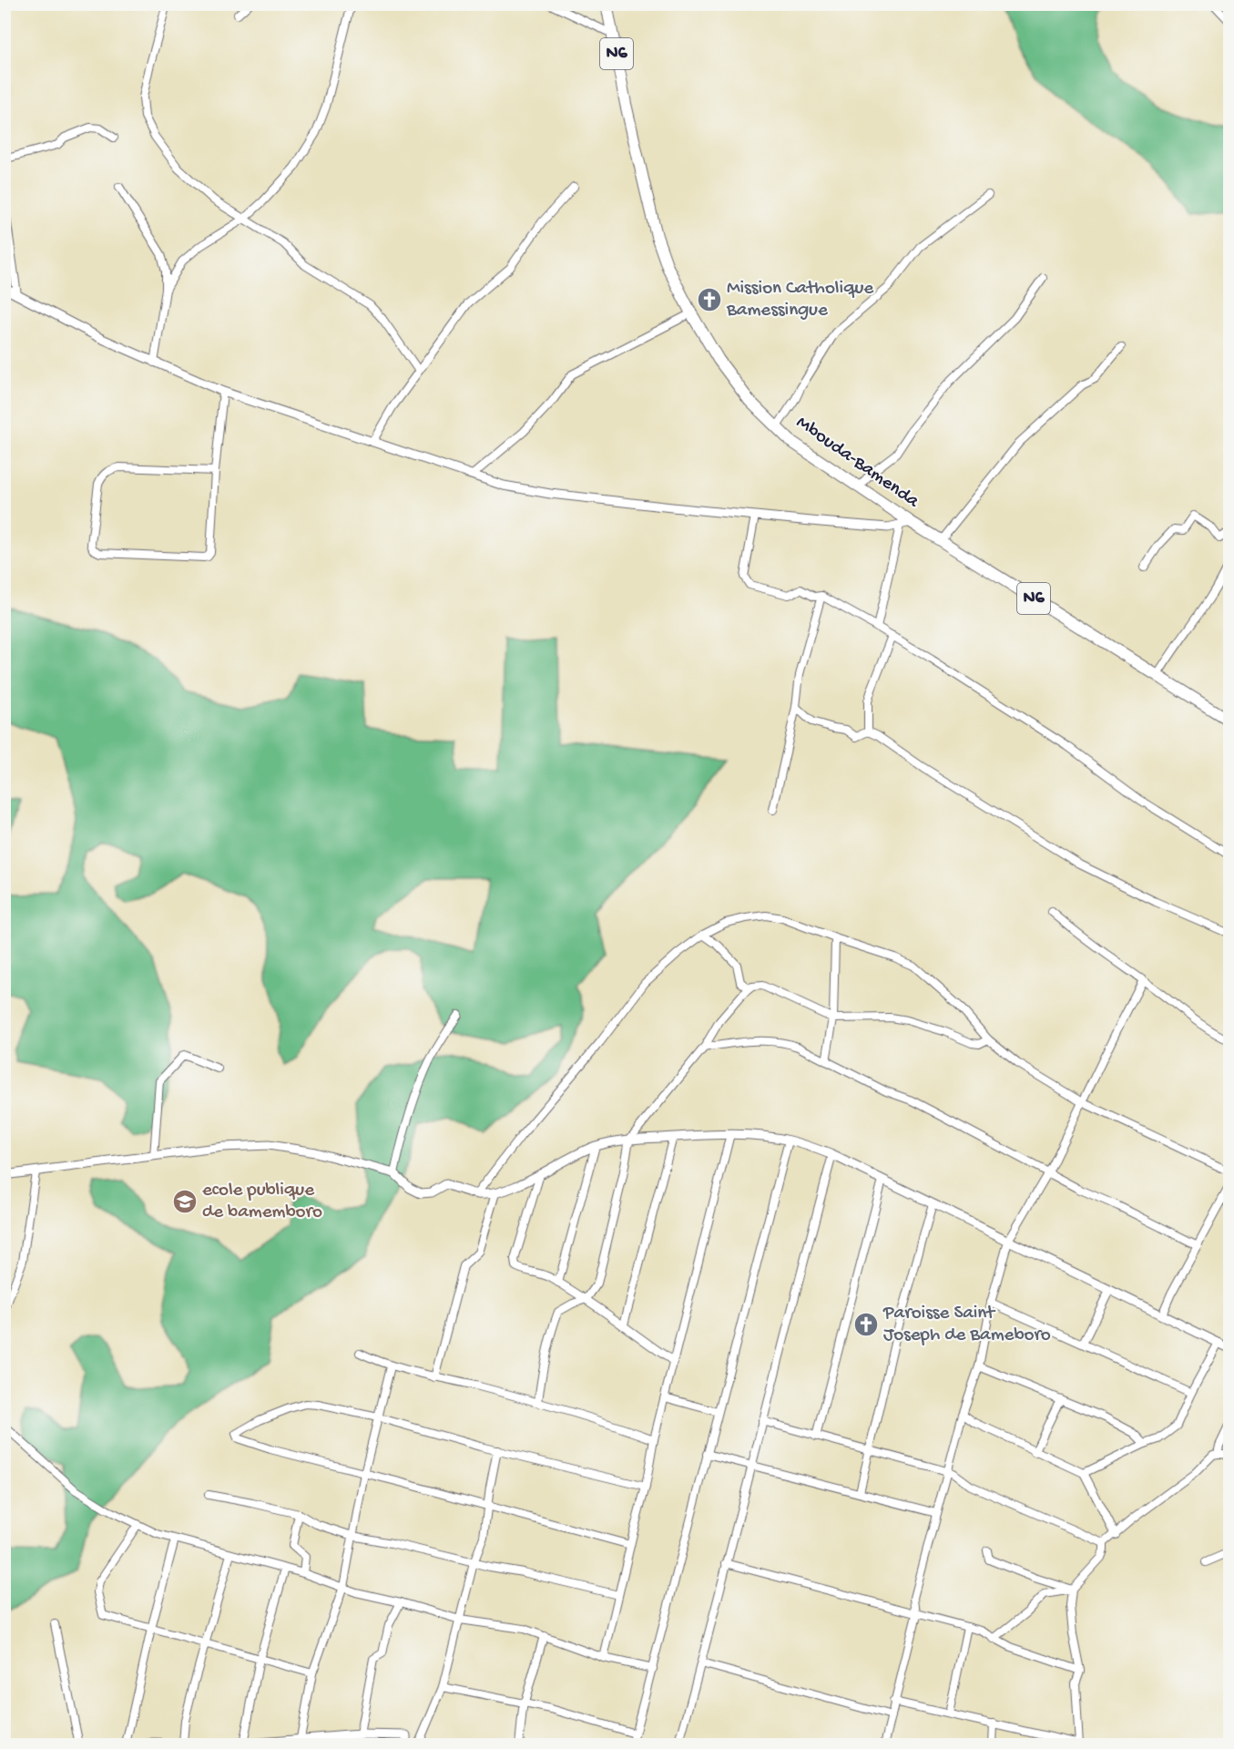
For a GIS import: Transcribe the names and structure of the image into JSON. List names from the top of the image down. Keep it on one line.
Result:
{"streets":{"highway":["N6","Mbouda-Bamenda"]},"places":{"church":["Mission Catholique Bamessingue","Paroisse Saint Joseph de Bameboro"],"school or university":["ecole publique de bamemboro"]}}
